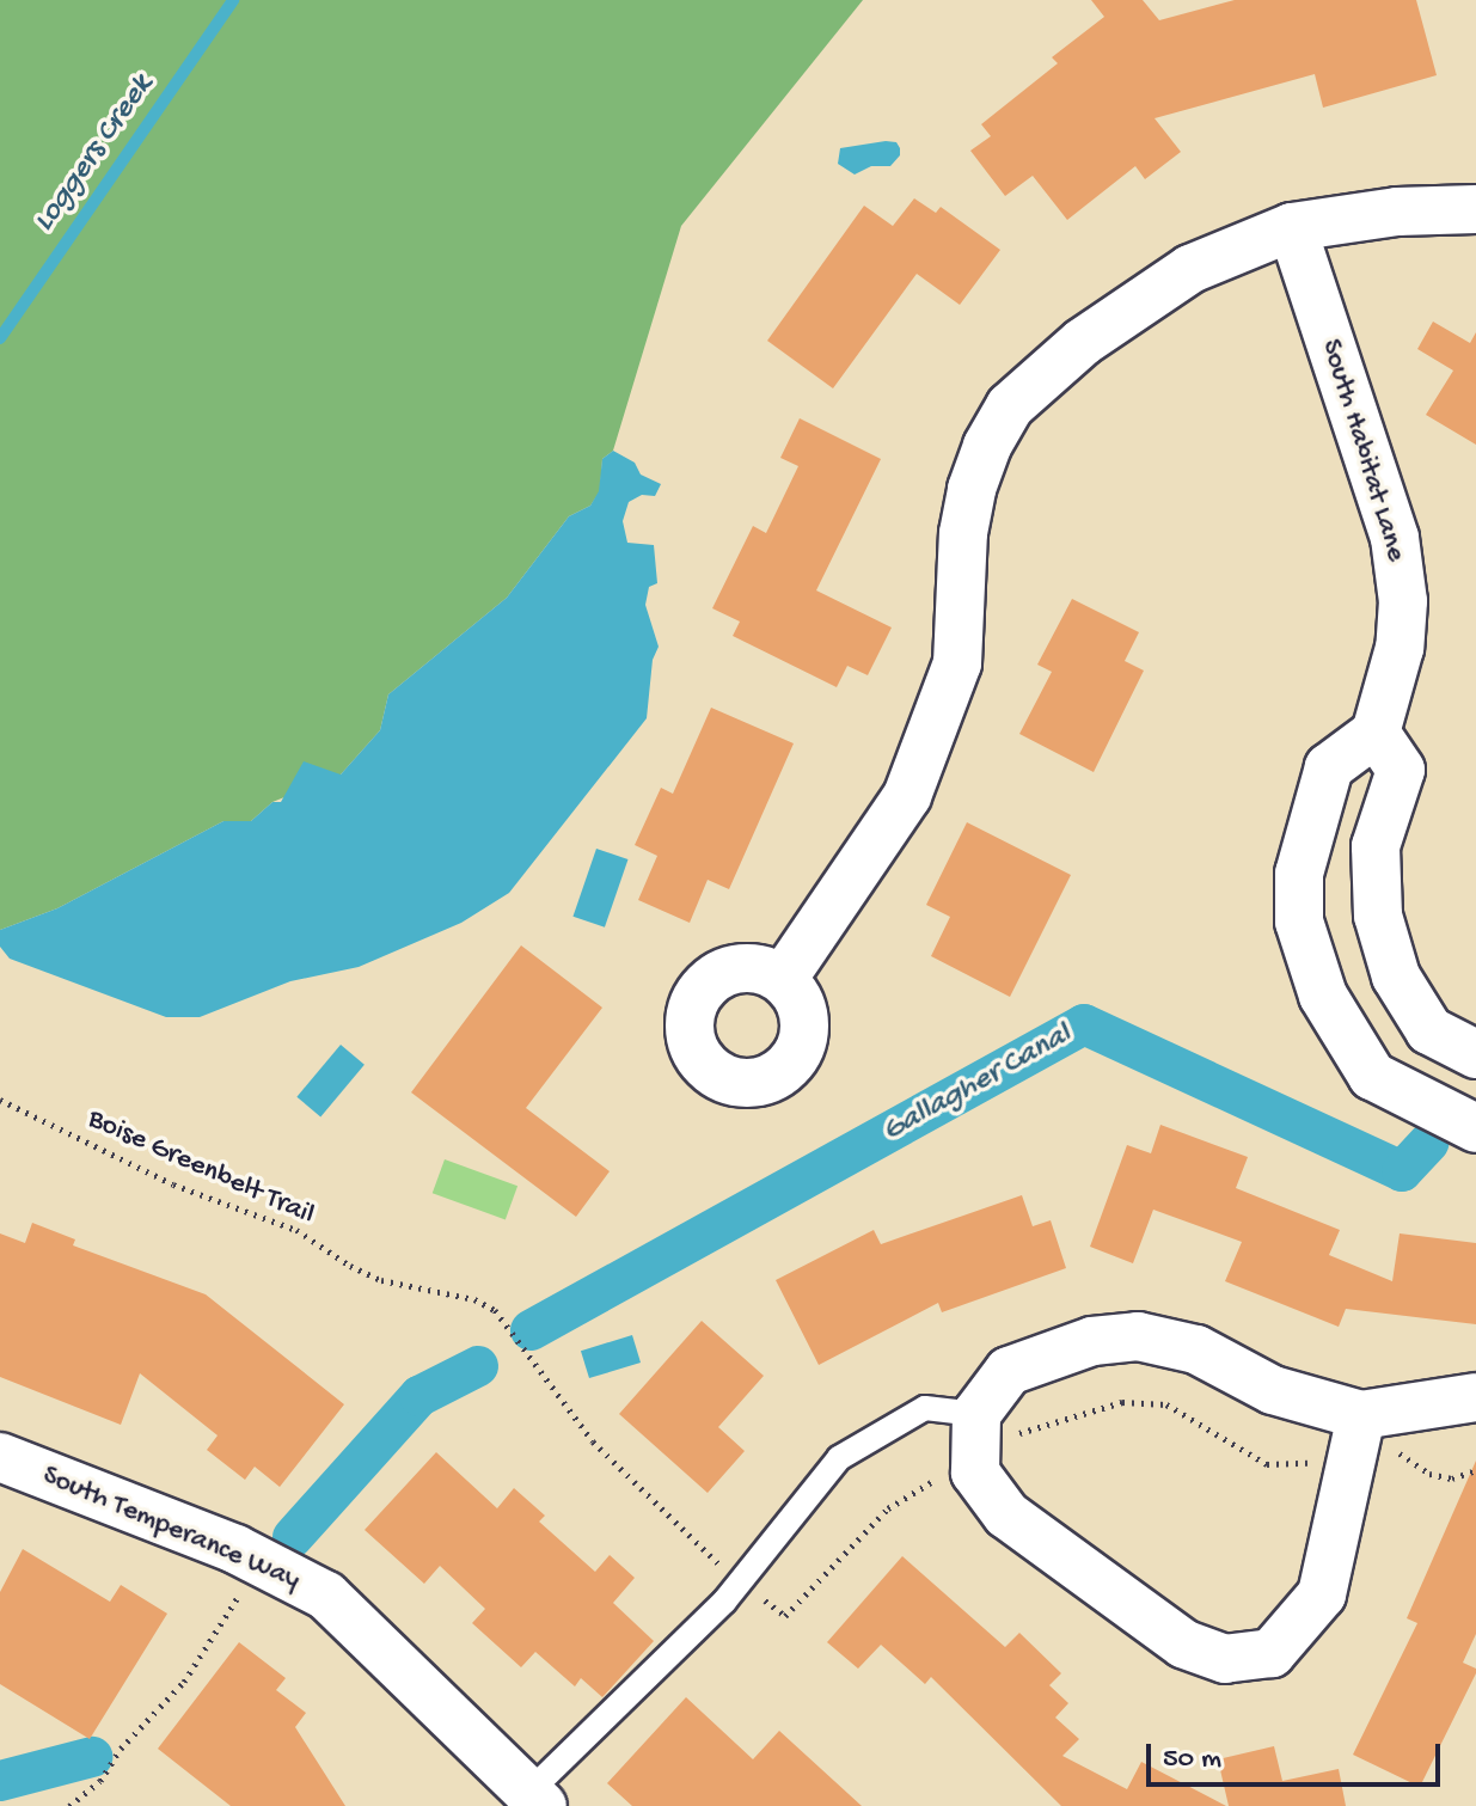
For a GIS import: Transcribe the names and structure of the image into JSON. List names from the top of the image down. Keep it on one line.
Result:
{"streets":{"street":["South Habitat Lane","South Temperance Way"],"path":["Boise Greenbelt Trail"]},"water":["Loggers Creek","Gallagher Canal"],"scale_bar":"50 m"}
